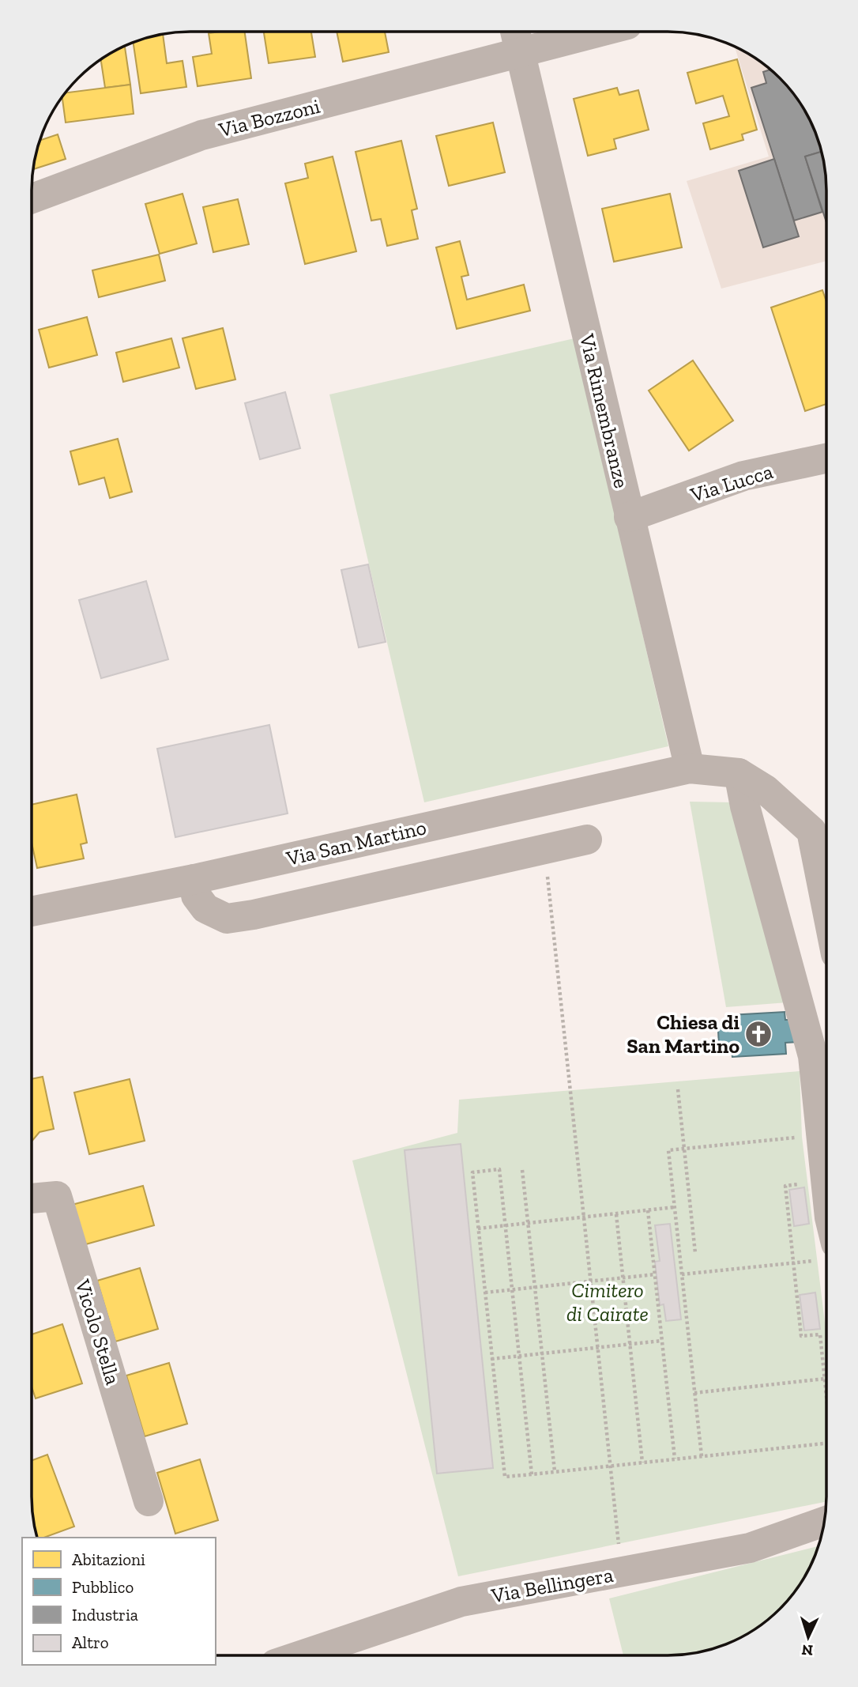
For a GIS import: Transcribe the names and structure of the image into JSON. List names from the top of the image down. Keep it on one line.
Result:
{"streets":{"street":["Via Bozzoni","Via Rimembranze","Via Lucca","Via San Martino","Vicolo Stella","Via Bellingera"]},"crossings":[["Via Bozzoni","Via Rimembranze"],["Via Rimembranze","Via Lucca"],["Via Rimembranze","Via San Martino"]],"parks":["Cimitero di Cairate"],"places":{"church":["Chiesa di San Martino"]},"legend":["Abitazioni","Pubblico","Industria","Altro"],"north":"bottom"}
